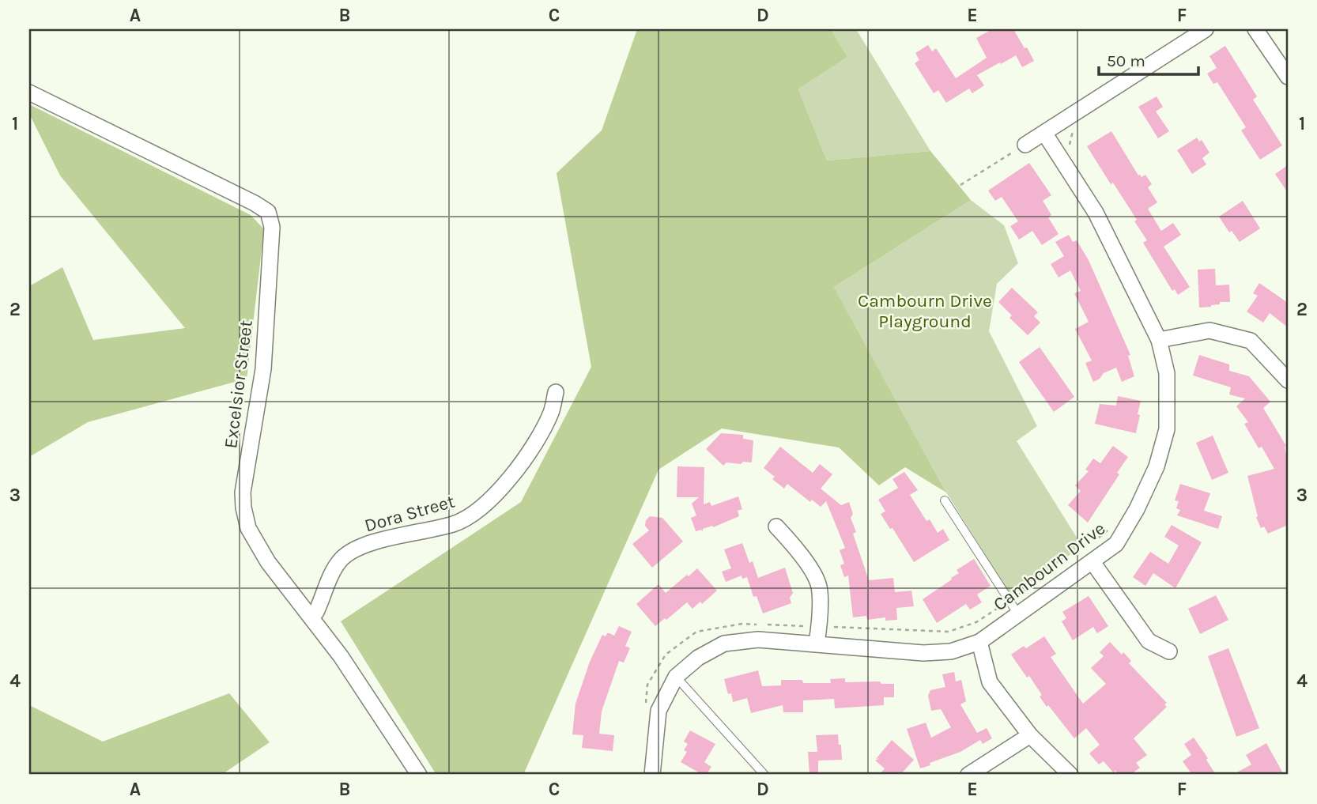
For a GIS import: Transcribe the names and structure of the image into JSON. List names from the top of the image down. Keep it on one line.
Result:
{"streets":{"street":["Excelsior Street","Dora Street","Cambourn Drive"]},"crossings":[["Excelsior Street","Dora Street"]],"parks":["Cambourn Drive Playground"],"scale_bar":"50 m","grid":{"columns":["A","B","C","D","E","F"],"rows":["1","2","3","4"]}}
